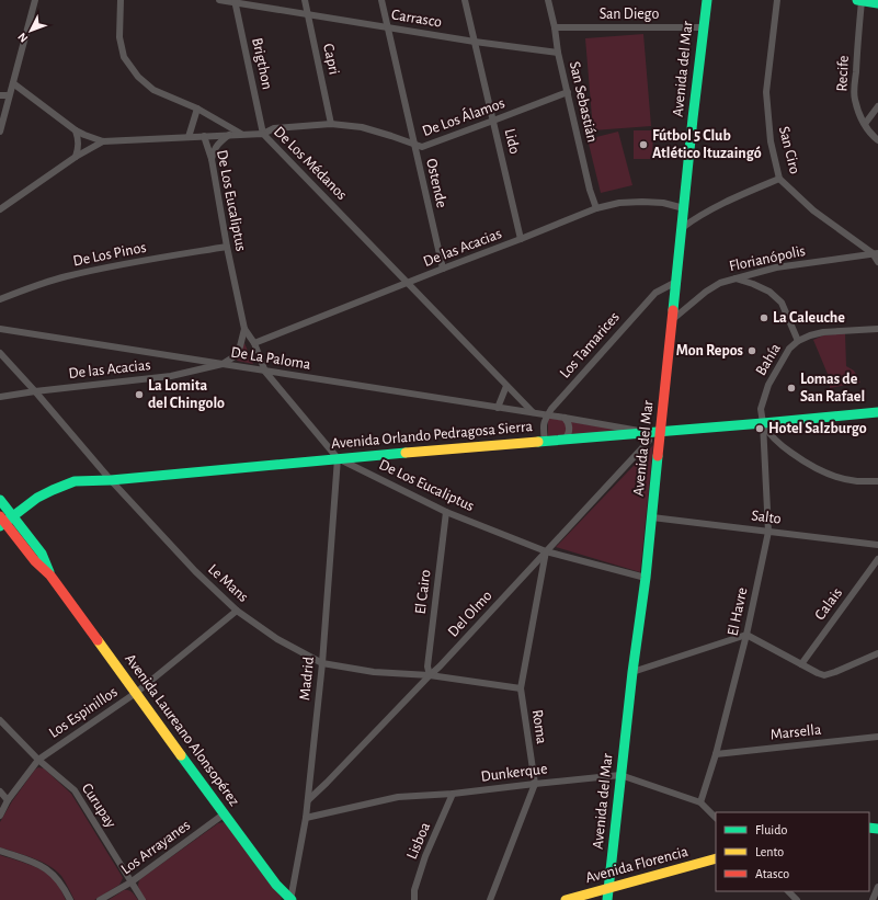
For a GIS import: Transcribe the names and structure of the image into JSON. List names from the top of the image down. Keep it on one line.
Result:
{"streets":{"street":["San Diego","Carrasco","Capri","Brigthon","Avenida del Mar","Recife","San Sebastián","De Los Álamos","Lido","San Ciro","De Los Médanos","Ostende","De Los Eucaliptus","De las Acacias","De Los Pinos","Florianópolis","Los Tamarices","De La Paloma","Bahía","Avenida Orlando Pedragosa Sierra","Salto","Le Mans","El Cairo","Calais","El Havre","Del Olmo","Madrid","Los Espinillos","Roma","Avenida Laureano Alonsopérez","Marsella","Dunkerque","Curupay","Lisboa","Los Arrayanes","Avenida Florencia"]},"crossings":[["San Diego","Avenida del Mar"],["San Diego","San Sebastián"],["Carrasco","Capri"],["Carrasco","Brigthon"],["Carrasco","San Sebastián"],["Carrasco","Lido"],["Carrasco","Ostende"],["Capri","De Los Álamos"],["Brigthon","De Los Álamos"],["Brigthon","De Los Médanos"],["Avenida del Mar","De Los Eucaliptus"],["Avenida del Mar","De las Acacias"],["Avenida del Mar","Florianópolis"],["Avenida del Mar","Los Tamarices"],["Avenida del Mar","Avenida Orlando Pedragosa Sierra"],["Avenida del Mar","Salto"],["Avenida del Mar","Dunkerque"],["Avenida del Mar","Avenida Florencia"],["San Sebastián","De Los Álamos"],["San Sebastián","De las Acacias"],["De Los Álamos","Lido"],["De Los Álamos","De Los Médanos"],["De Los Álamos","Ostende"],["Lido","De las Acacias"],["San Ciro","Florianópolis"],["De Los Médanos","De Los Eucaliptus"],["De Los Médanos","De las Acacias"],["De Los Médanos","De La Paloma"],["Ostende","De las Acacias"],["De Los Eucaliptus","De las Acacias"],["De Los Eucaliptus","De Los Pinos"],["De Los Eucaliptus","De La Paloma"],["De Los Eucaliptus","Avenida Orlando Pedragosa Sierra"],["De Los Eucaliptus","El Cairo"],["De Los Eucaliptus","Del Olmo"],["De Los Eucaliptus","Madrid"],["De Los Eucaliptus","Roma"],["De las Acacias","De La Paloma"],["De las Acacias","Le Mans"],["Los Tamarices","De La Paloma"],["Los Tamarices","Avenida Orlando Pedragosa Sierra"],["De La Paloma","Avenida Orlando Pedragosa Sierra"],["De La Paloma","Del Olmo"],["Bahía","Avenida Orlando Pedragosa Sierra"],["Bahía","El Havre"],["Avenida Orlando Pedragosa Sierra","Le Mans"],["Avenida Orlando Pedragosa Sierra","El Havre"],["Avenida Orlando Pedragosa Sierra","Del Olmo"],["Avenida Orlando Pedragosa Sierra","Madrid"],["Avenida Orlando Pedragosa Sierra","Avenida Laureano Alonsopérez"],["Salto","El Havre"],["Le Mans","El Cairo"],["Le Mans","Del Olmo"],["Le Mans","Madrid"],["Le Mans","Los Espinillos"],["Le Mans","Roma"],["El Cairo","Del Olmo"],["El Havre","Marsella"],["El Havre","Dunkerque"],["Del Olmo","Madrid"],["Del Olmo","Roma"],["Madrid","Avenida Laureano Alonsopérez"],["Madrid","Dunkerque"],["Los Espinillos","Avenida Laureano Alonsopérez"],["Los Espinillos","Curupay"],["Roma","Dunkerque"],["Avenida Laureano Alonsopérez","Los Arrayanes"],["Dunkerque","Lisboa"],["Curupay","Los Arrayanes"]],"places":["Fútbol 5 Club Atlético Ituzaingó","La Caleuche","Mon Repos","Lomas de San Rafael","La Lomita del Chingolo","Hotel Salzburgo"],"legend":["Fluido","Lento","Atasco"],"north":"bottom left"}
